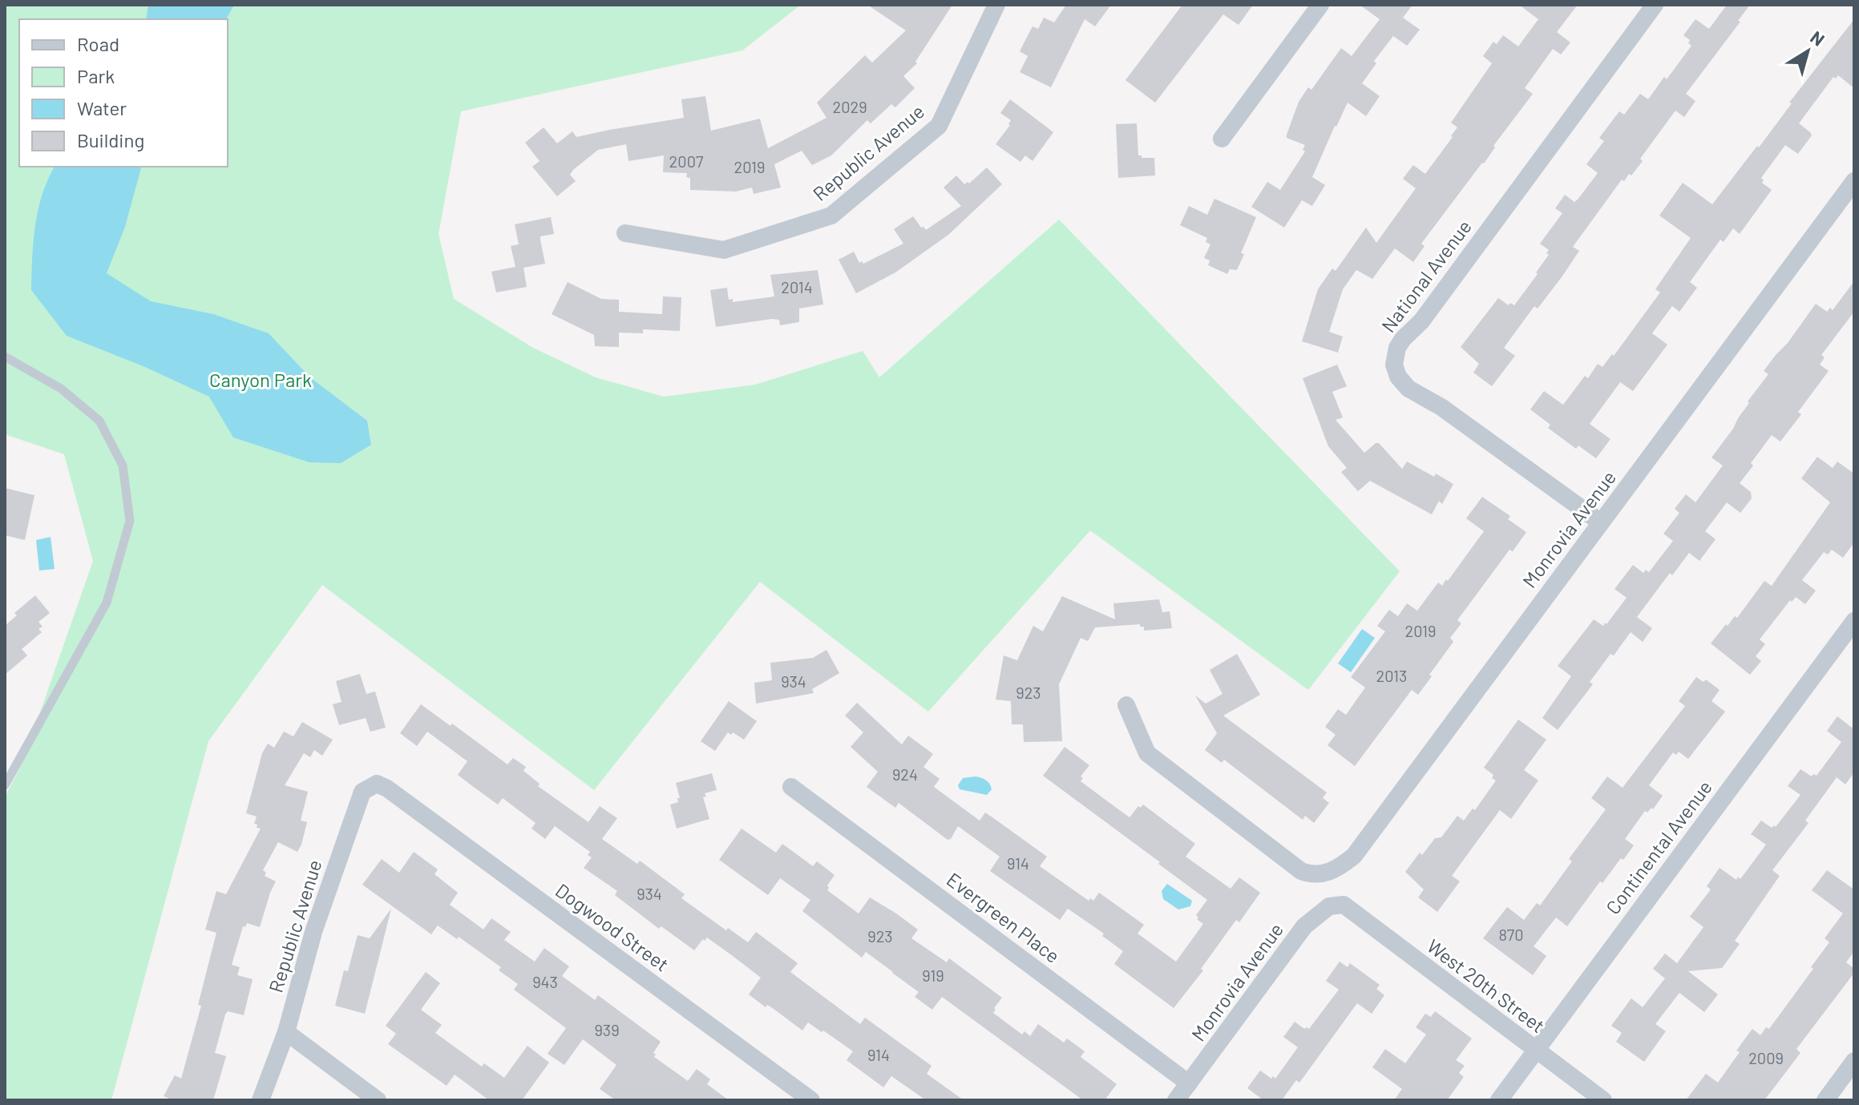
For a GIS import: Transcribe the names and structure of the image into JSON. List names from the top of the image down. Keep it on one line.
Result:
{"streets":{"street":["Republic Avenue","National Avenue","Monrovia Avenue","Continental Avenue","Evergreen Place","Dogwood Street","West 20th Street"]},"crossings":[["Republic Avenue","Dogwood Street"],["National Avenue","Monrovia Avenue"],["Monrovia Avenue","Evergreen Place"],["Monrovia Avenue","West 20th Street"],["Continental Avenue","West 20th Street"]],"parks":["Canyon Park"],"house_numbers":["2029","2007","2019","2014","2019","2013","934","923","924","914","934","870","923","919","943","939","914","2009"],"legend":["Road","Park","Water","Building"],"north":"top right"}
